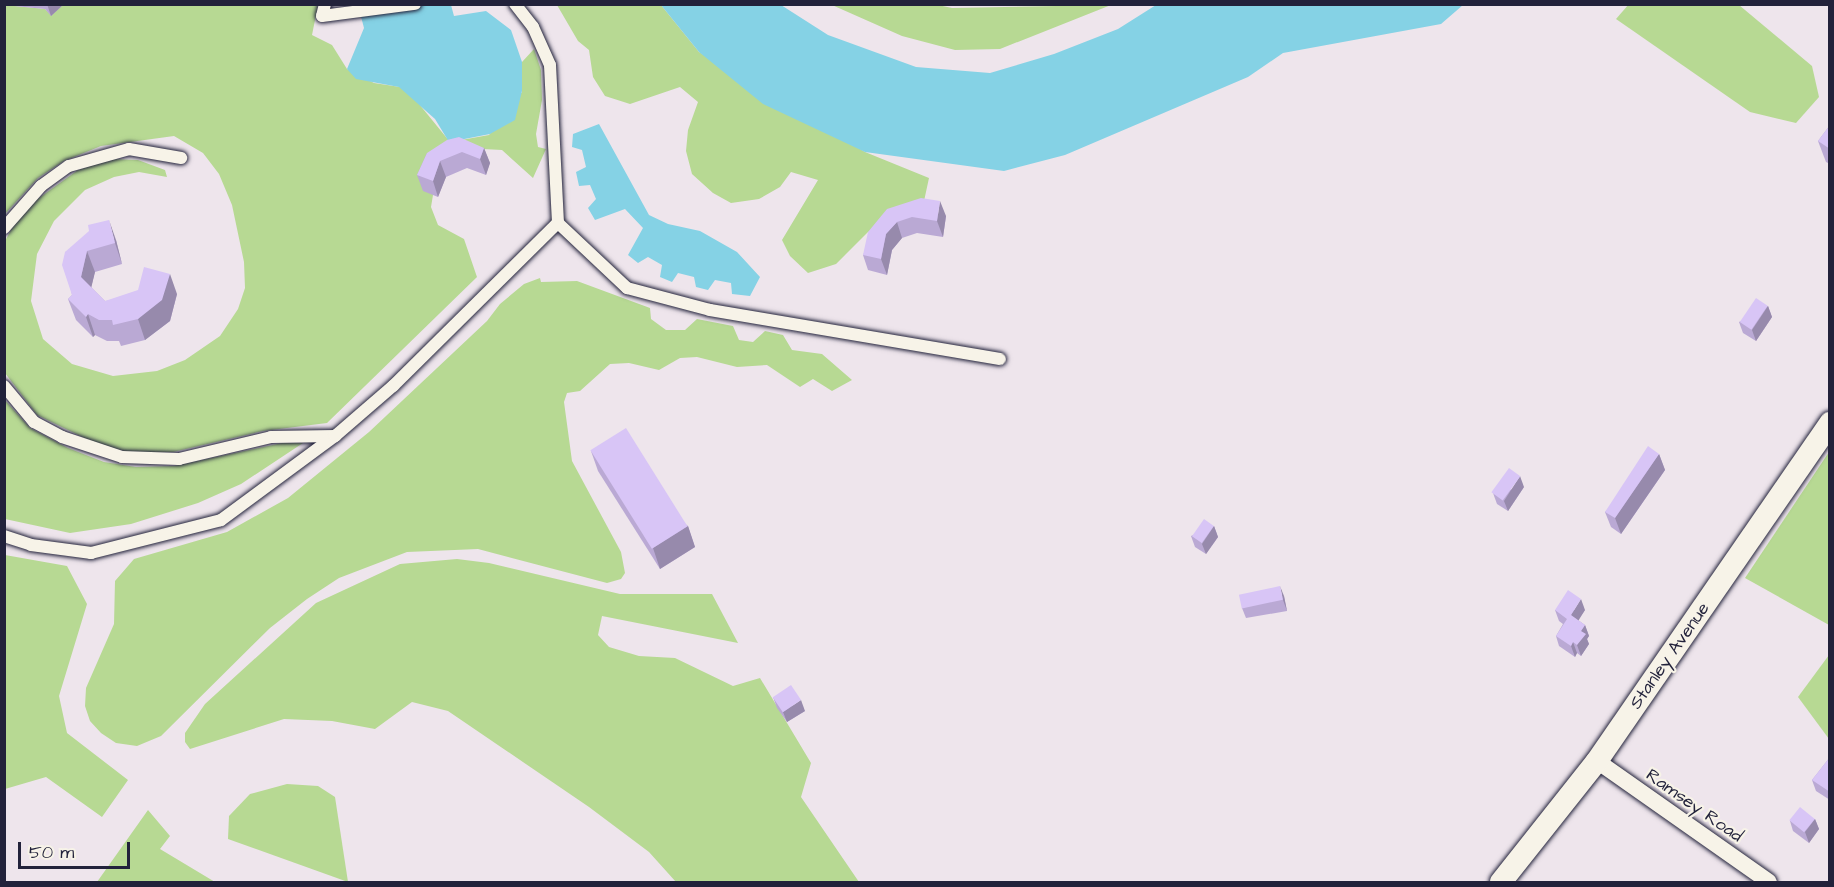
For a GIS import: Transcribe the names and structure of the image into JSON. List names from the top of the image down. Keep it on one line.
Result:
{"streets":{"main road":["Stanley Avenue"],"street":["Ramsey Road"]},"crossings":[["Stanley Avenue","Ramsey Road"]],"scale_bar":"50 m"}
